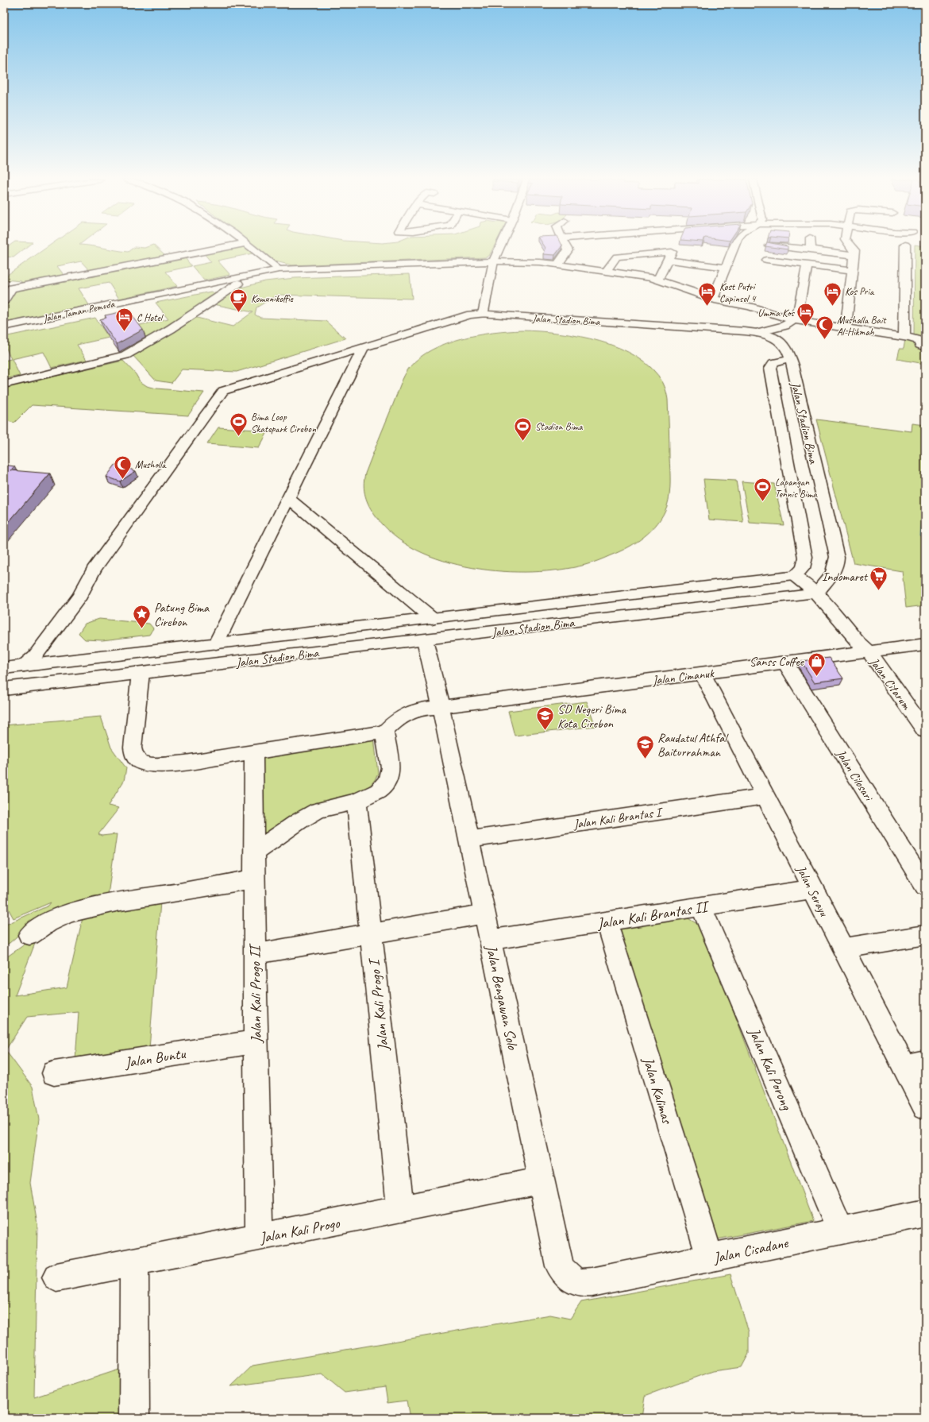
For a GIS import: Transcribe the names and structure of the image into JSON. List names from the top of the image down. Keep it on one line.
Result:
{"streets":{"street":["Jalan Taman Pemuda","Jalan Stadion Bima","Jalan Cimanuk","Jalan Citarum","Jalan Cilosari","Jalan Kali Brantas I","Jalan Serayu","Jalan Kali Brantas II","Jalan Kali Progo II","Jalan Bengawan Solo","Jalan Kali Progo I","Jalan Buntu","Jalan Kali Porong","Jalan Kalimas","Jalan Kali Progo","Jalan Cisadane"]},"crossings":[["Jalan Stadion Bima","Jalan Citarum"],["Jalan Stadion Bima","Jalan Bengawan Solo"],["Jalan Cimanuk","Jalan Citarum"],["Jalan Cimanuk","Jalan Cilosari"],["Jalan Cimanuk","Jalan Serayu"],["Jalan Cimanuk","Jalan Bengawan Solo"],["Jalan Kali Brantas I","Jalan Serayu"],["Jalan Kali Brantas I","Jalan Bengawan Solo"],["Jalan Serayu","Jalan Kali Brantas II"],["Jalan Kali Brantas II","Jalan Bengawan Solo"],["Jalan Kali Brantas II","Jalan Kali Porong"],["Jalan Kali Brantas II","Jalan Kalimas"],["Jalan Kali Progo II","Jalan Buntu"],["Jalan Kali Progo II","Jalan Kali Progo"],["Jalan Bengawan Solo","Jalan Kali Progo"],["Jalan Bengawan Solo","Jalan Cisadane"],["Jalan Kali Progo I","Jalan Kali Progo"],["Jalan Kali Porong","Jalan Cisadane"],["Jalan Kalimas","Jalan Cisadane"]],"places":{"hotel":["Kos Pria","Kost Putri Capinsol 4","Umma Kos","C Hotel"],"cafe":["Komunikoffie"],"mosque":["Mushalla Bait Al-Hikmah","Musholla"],"sports":["Bima Loop Skatepark Cirebon","Stadion Bima","Lapangan Tennis Bima"],"supermarket":["Indomaret"],"place":["Patung Bima Cirebon"],"shop":["Sanss Coffee"],"school or university":["SD Negeri Bima Kota Cirebon","Raudatul Athfal Baiturrahman"]}}
